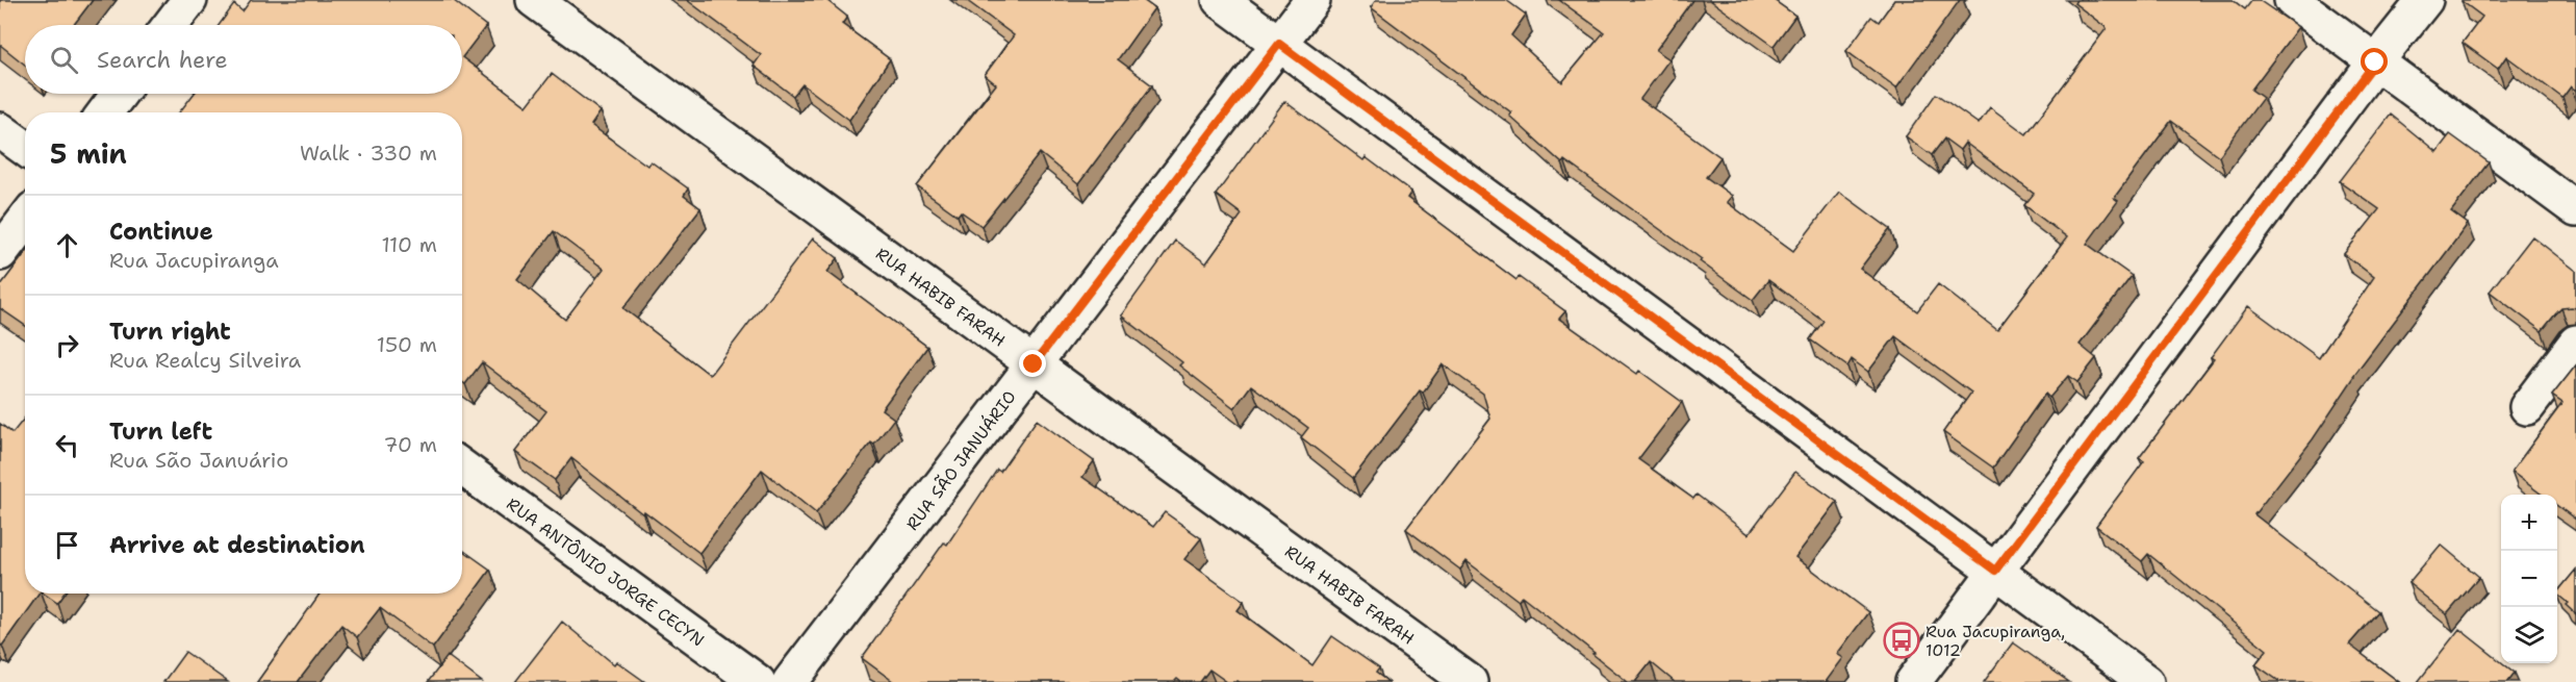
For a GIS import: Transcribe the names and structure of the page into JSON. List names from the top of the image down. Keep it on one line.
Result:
{"streets":{"street":["RUA HABIB FARAH","RUA SÃO JANUÁRIO","RUA ANTÔNIO JORGE CECYN"]},"crossings":[["RUA HABIB FARAH","RUA SÃO JANUÁRIO"]],"places":{"bus stop":["Rua Jacupiranga, 1012"]},"page":{"search":"Search here","heading":["5 min","Walk · 330 m"],"list":[["Continue","Rua Jacupiranga","110 m"],["Turn right","Rua Realcy Silveira","150 m"],["Turn left","Rua São Januário","70 m"],"Arrive at destination"],"map_buttons":["+","−"]}}
